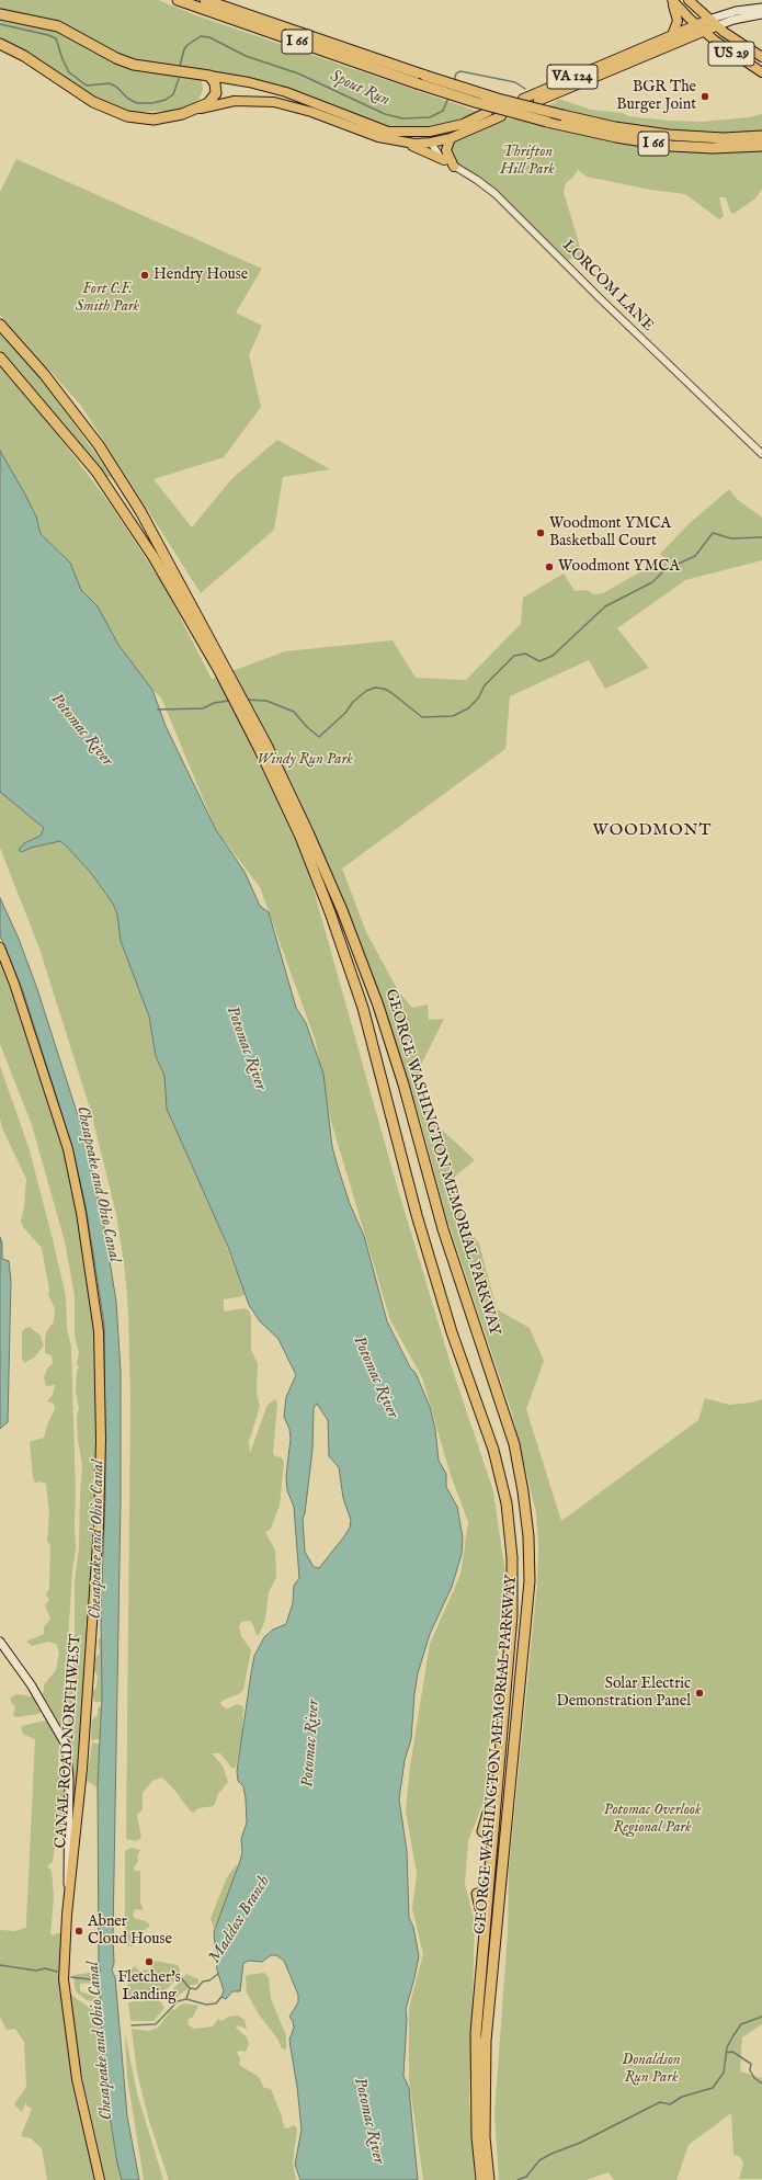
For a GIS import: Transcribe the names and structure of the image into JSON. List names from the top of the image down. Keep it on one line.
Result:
{"streets":{"highway":["I 66","GEORGE WASHINGTON MEMORIAL PARKWAY"],"main road":["US 29","VA 124","CANAL ROAD NORTHWEST"],"street":["LORCOM LANE"]},"crossings":[["US 29","VA 124"]],"districts":["WOODMONT"],"water":["Spout Run","Potomac River","Chesapeake and Ohio Canal","Maddox Branch"],"parks":["Thrifton Hill Park","Fort C.F. Smith Park","Windy Run Park","Potomac Overlook Regional Park","Donaldson Run Park"],"places":["BGR The Burger Joint","Hendry House","Woodmont YMCA Basketball Court","Woodmont YMCA","Solar Electric Demonstration Panel","Abner Cloud House","Fletcher's Landing"]}
